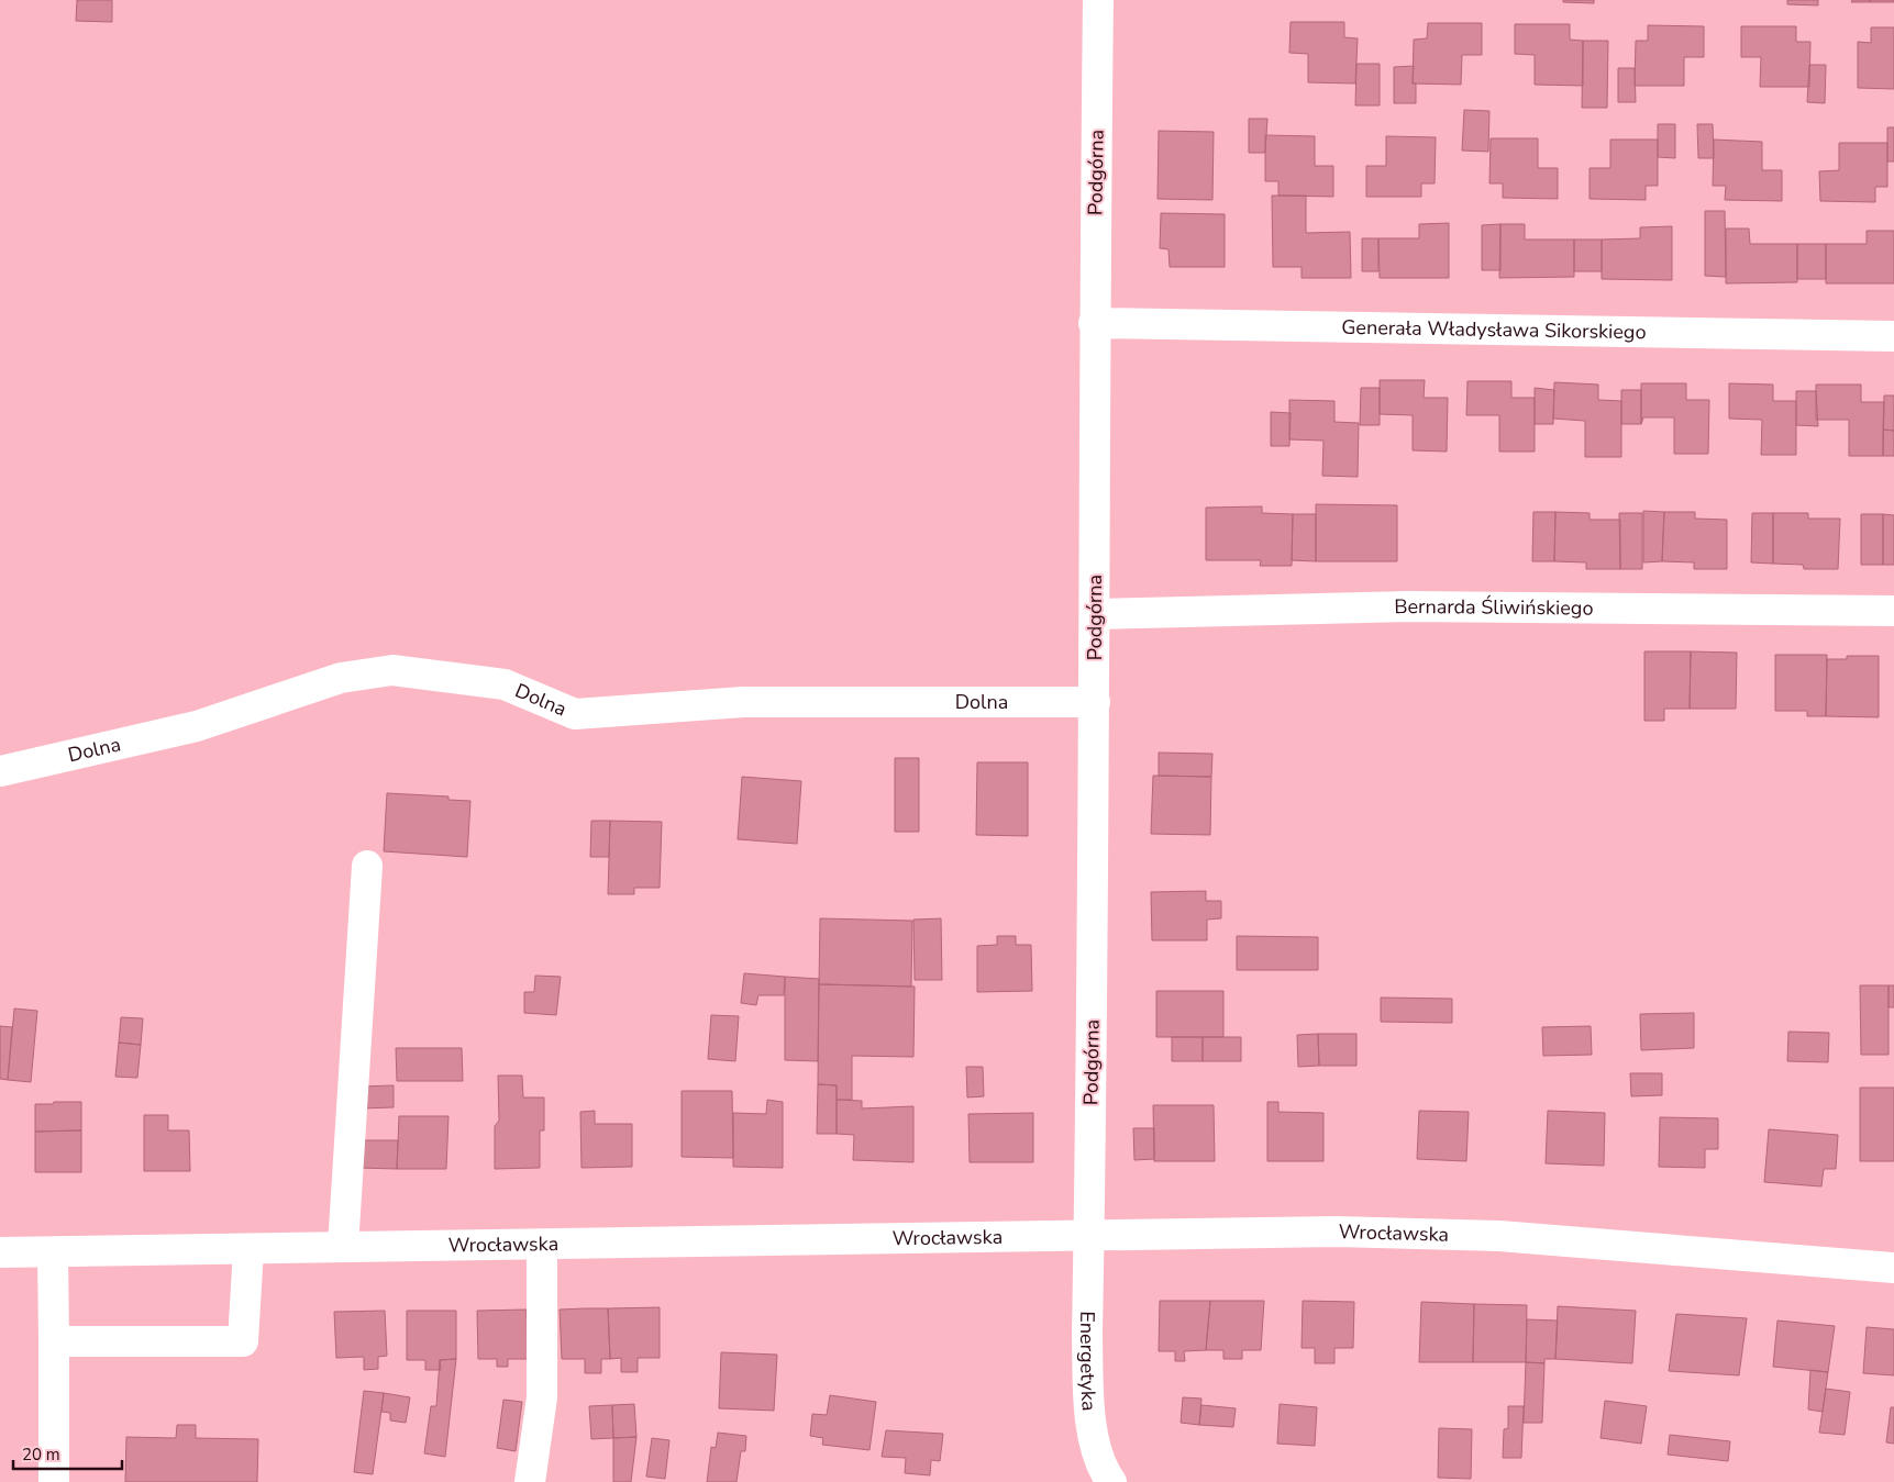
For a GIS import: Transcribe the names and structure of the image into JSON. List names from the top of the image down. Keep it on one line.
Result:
{"streets":{"street":["Podgórna","Generała Władysława Sikorskiego","Bernarda Śliwińskiego","Dolna","Wrocławska","Energetyka"]},"crossings":[["Podgórna","Generała Władysława Sikorskiego"],["Podgórna","Bernarda Śliwińskiego"],["Podgórna","Dolna"],["Podgórna","Wrocławska"],["Podgórna","Energetyka"],["Wrocławska","Energetyka"]],"scale_bar":"20 m"}
